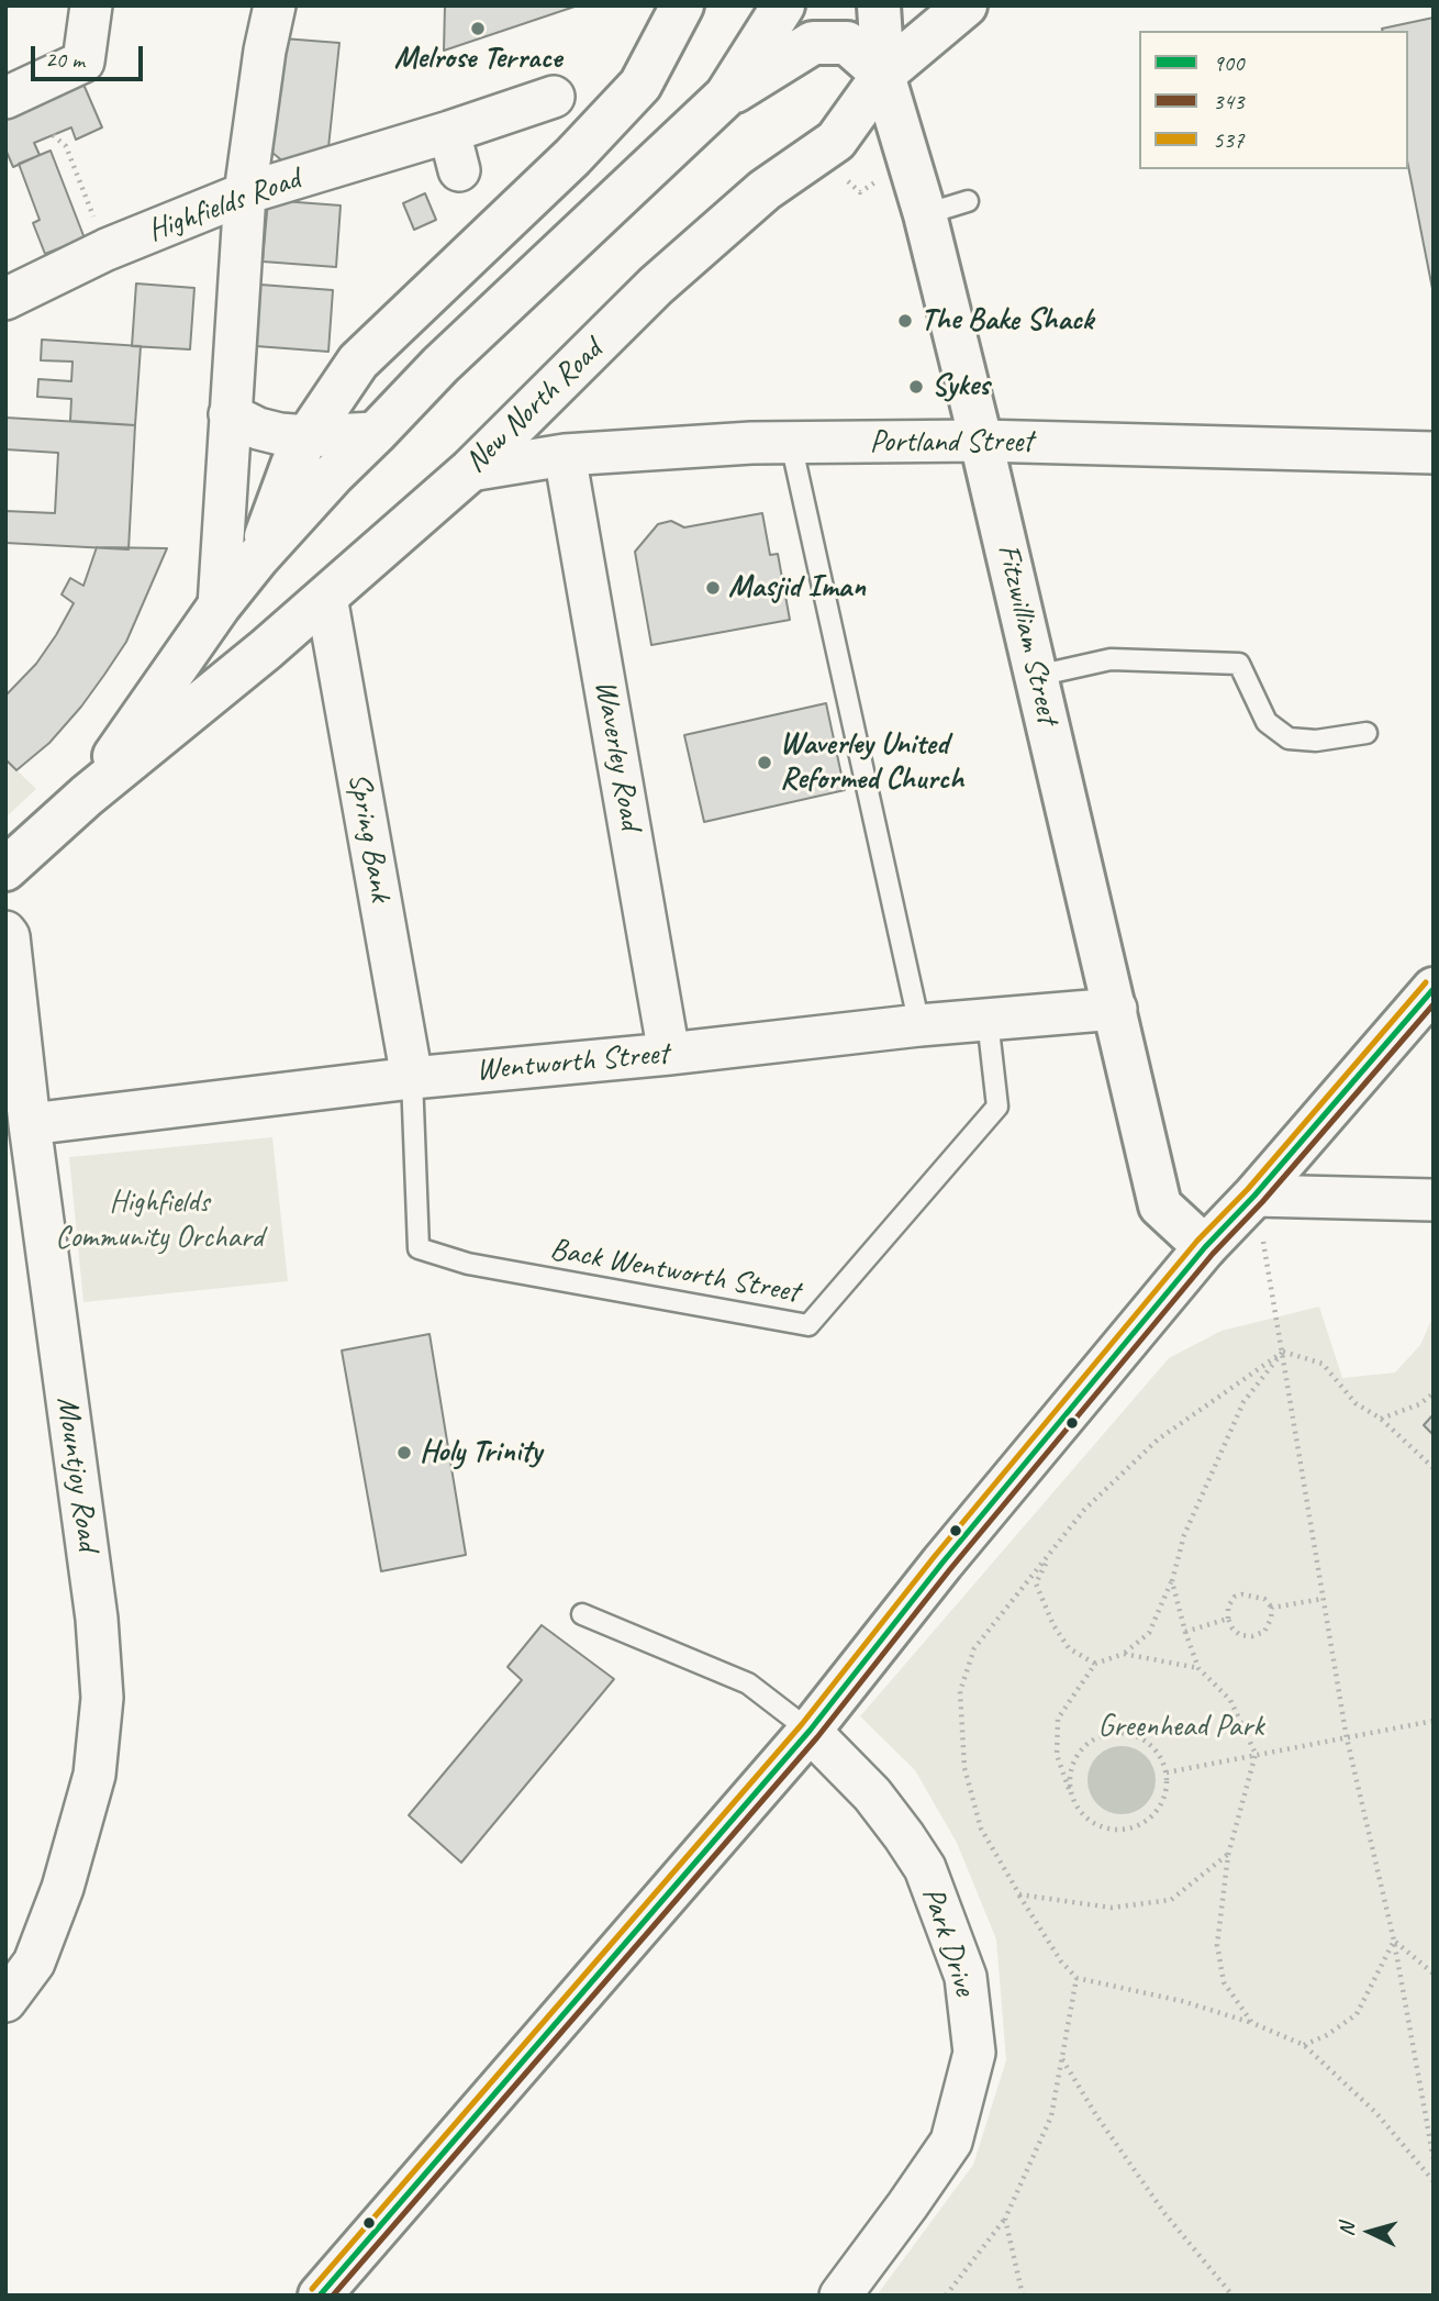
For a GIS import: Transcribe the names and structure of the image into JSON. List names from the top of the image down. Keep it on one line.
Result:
{"streets":{"main road":["New North Road","Fitzwilliam Street"],"street":["Highfields Road","Portland Street","Waverley Road","Spring Bank","Wentworth Street","Mountjoy Road","Park Drive"],"lane":["Back Wentworth Street"]},"crossings":[["New North Road","Portland Street"],["New North Road","Fitzwilliam Street"],["New North Road","Spring Bank"],["Portland Street","Fitzwilliam Street"],["Portland Street","Waverley Road"],["Fitzwilliam Street","Wentworth Street"],["Waverley Road","Wentworth Street"],["Spring Bank","Wentworth Street"],["Spring Bank","Back Wentworth Street"],["Wentworth Street","Back Wentworth Street"],["Wentworth Street","Mountjoy Road"]],"parks":["Highfields Community Orchard","Greenhead Park"],"places":["Melrose Terrace","The Bake Shack","Sykes","Masjid Iman","Waverley United Reformed Church","Holy Trinity"],"lines":["transit line 537","transit line 900","transit line 343"],"legend":["900","343","537"],"scale_bar":"20 m","north":"left"}
